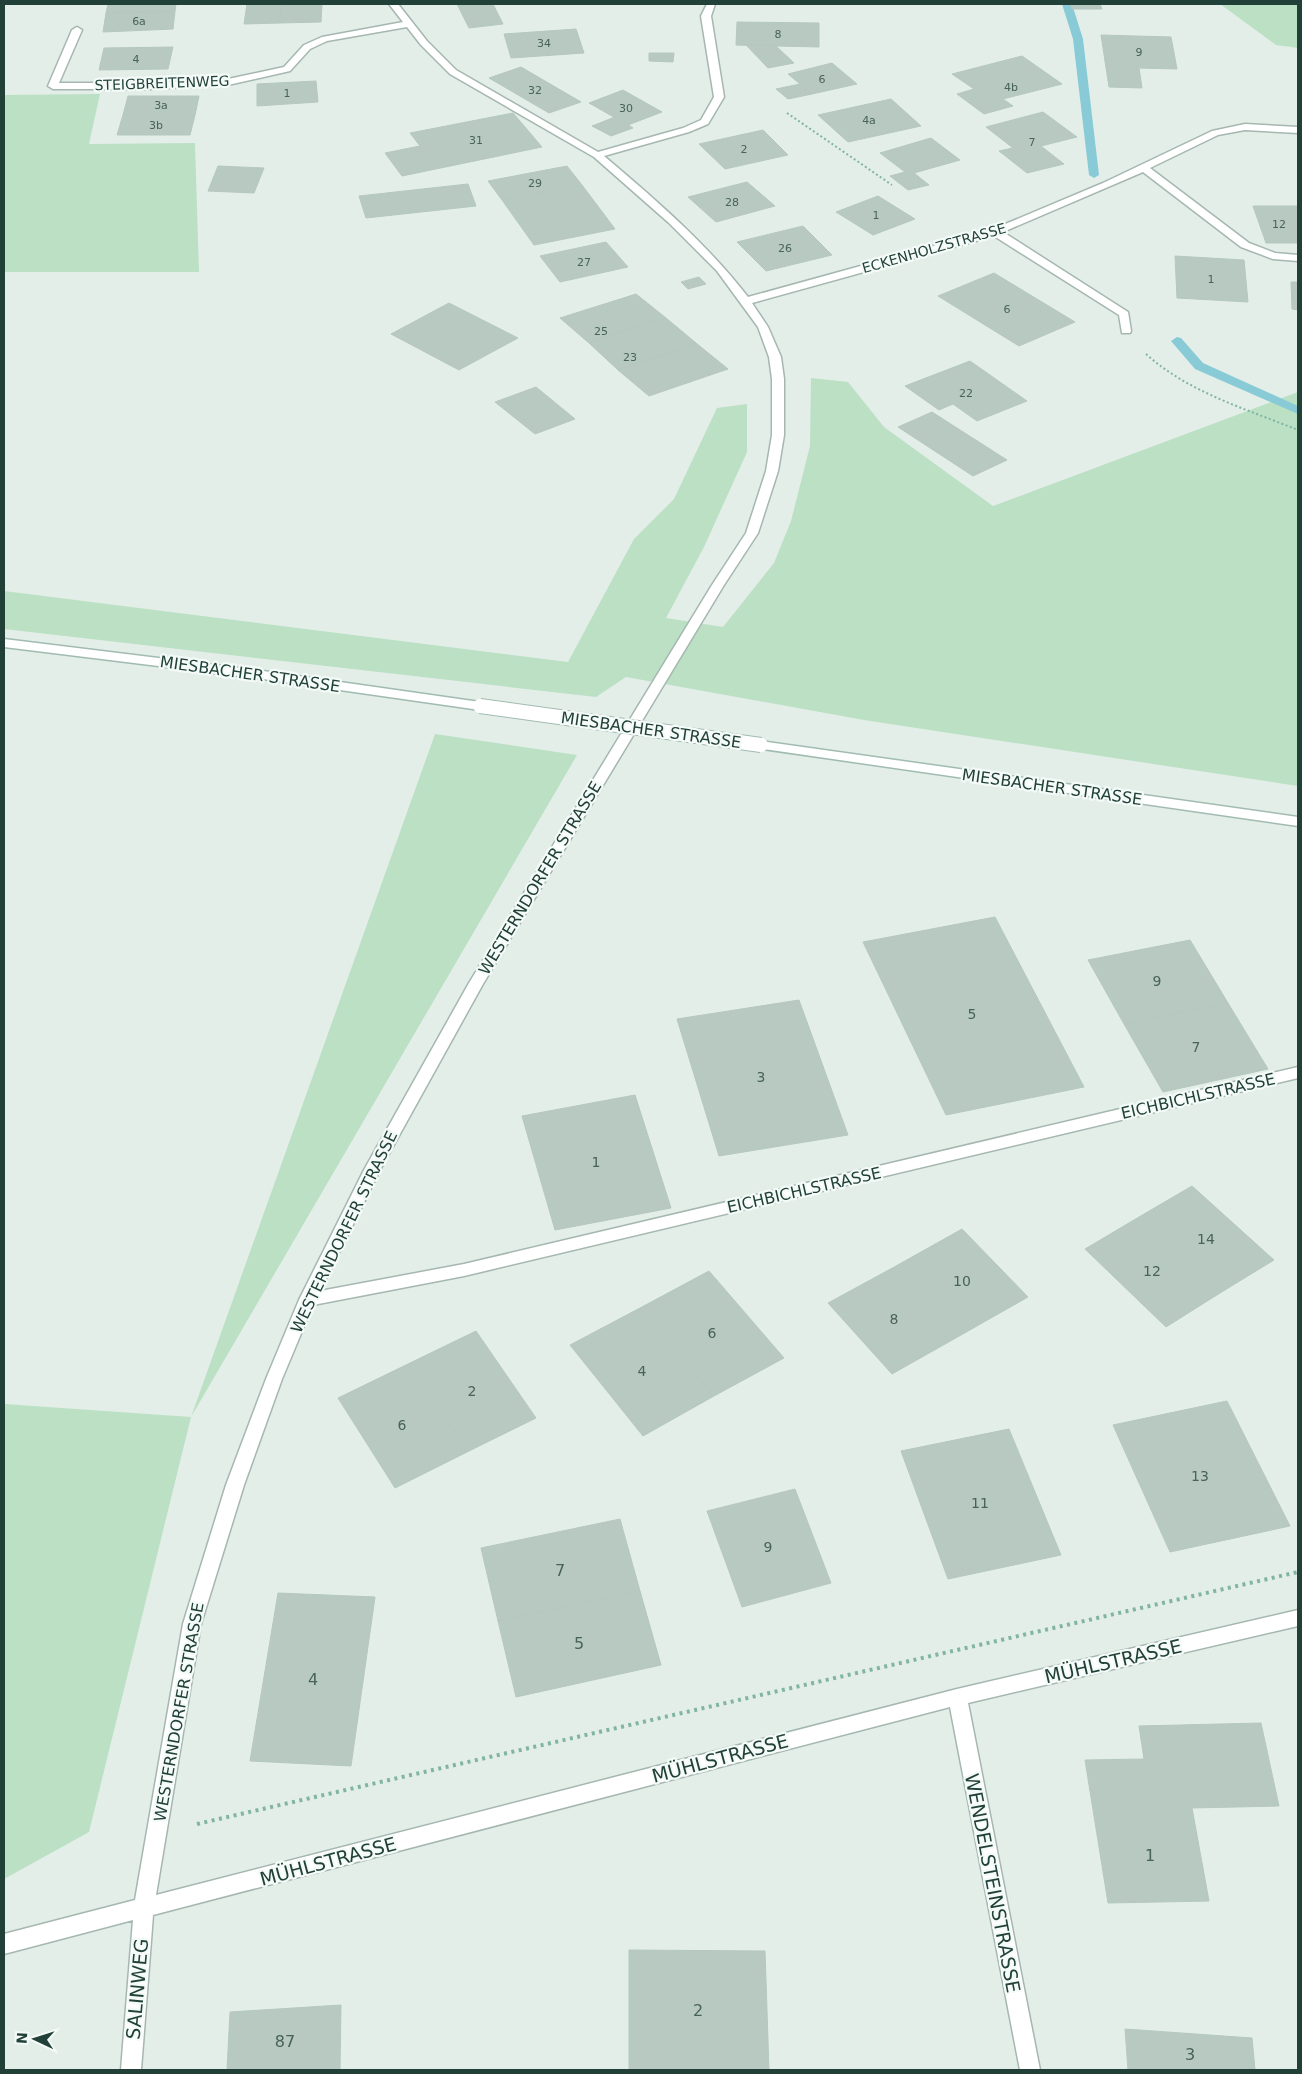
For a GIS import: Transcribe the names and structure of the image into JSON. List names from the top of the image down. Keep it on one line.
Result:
{"streets":{"street":["STEIGBREITENWEG","ECKENHOLZSTRASSE","MIESBACHER STRASSE","WESTERNDORFER STRASSE","EICHBICHLSTRASSE","MÜHLSTRASSE","WENDELSTEINSTRASSE","SALINWEG"]},"crossings":[["STEIGBREITENWEG","WESTERNDORFER STRASSE"],["ECKENHOLZSTRASSE","WESTERNDORFER STRASSE"],["WESTERNDORFER STRASSE","EICHBICHLSTRASSE"],["WESTERNDORFER STRASSE","MÜHLSTRASSE"],["WESTERNDORFER STRASSE","SALINWEG"],["MÜHLSTRASSE","WENDELSTEINSTRASSE"],["MÜHLSTRASSE","SALINWEG"]],"house_numbers":["6a","8","34","9","4","6","4b","32","1","3a","30","4a","3b","31","7","2","29","28","1","12","26","27","1","6","25","23","22","9","5","7","3","1","14","12","10","8","6","4","2","6","13","11","9","7","5","4","1","2","87","3"],"north":"left"}
